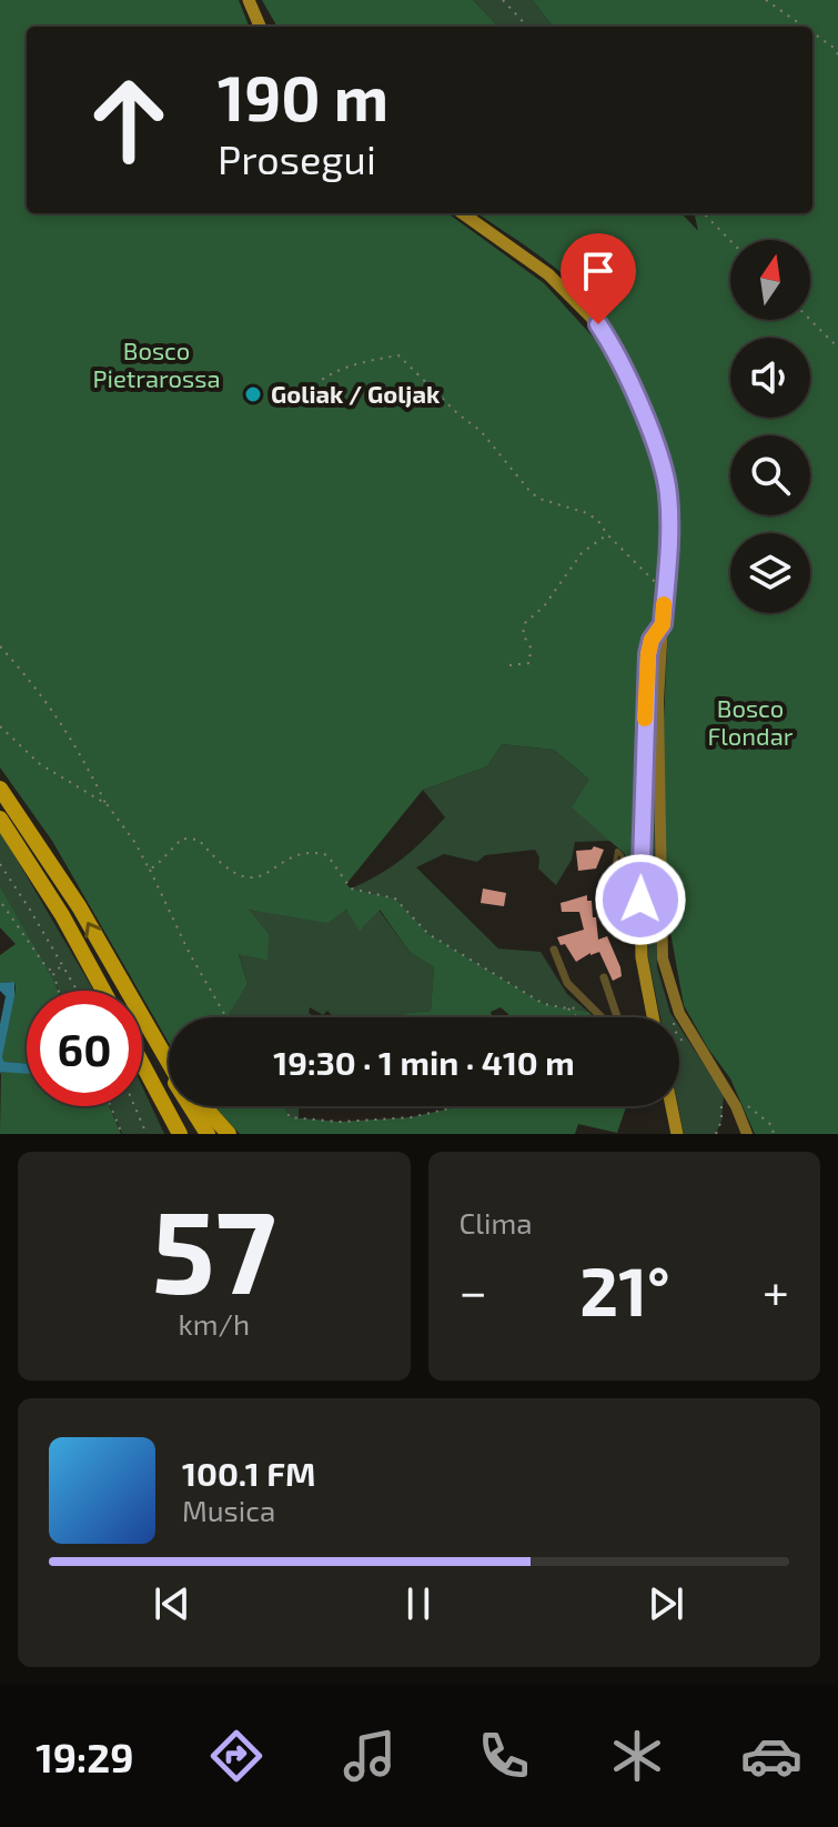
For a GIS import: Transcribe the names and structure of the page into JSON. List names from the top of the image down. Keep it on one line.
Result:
{"parks":["Bosco Pietrarossa","Bosco Flondar"],"places":["Goliak / Goljak"],"north":"top","page":{"turn":["190 m","Prosegui"],"limit":"60","trip":"19:30 · 1 min · 410 m","tile":[["57","km/h"],"Clima"],"heat":["−","21°","+"],"song":["100.1 FM","Musica"],"tabs":"19:29"}}
